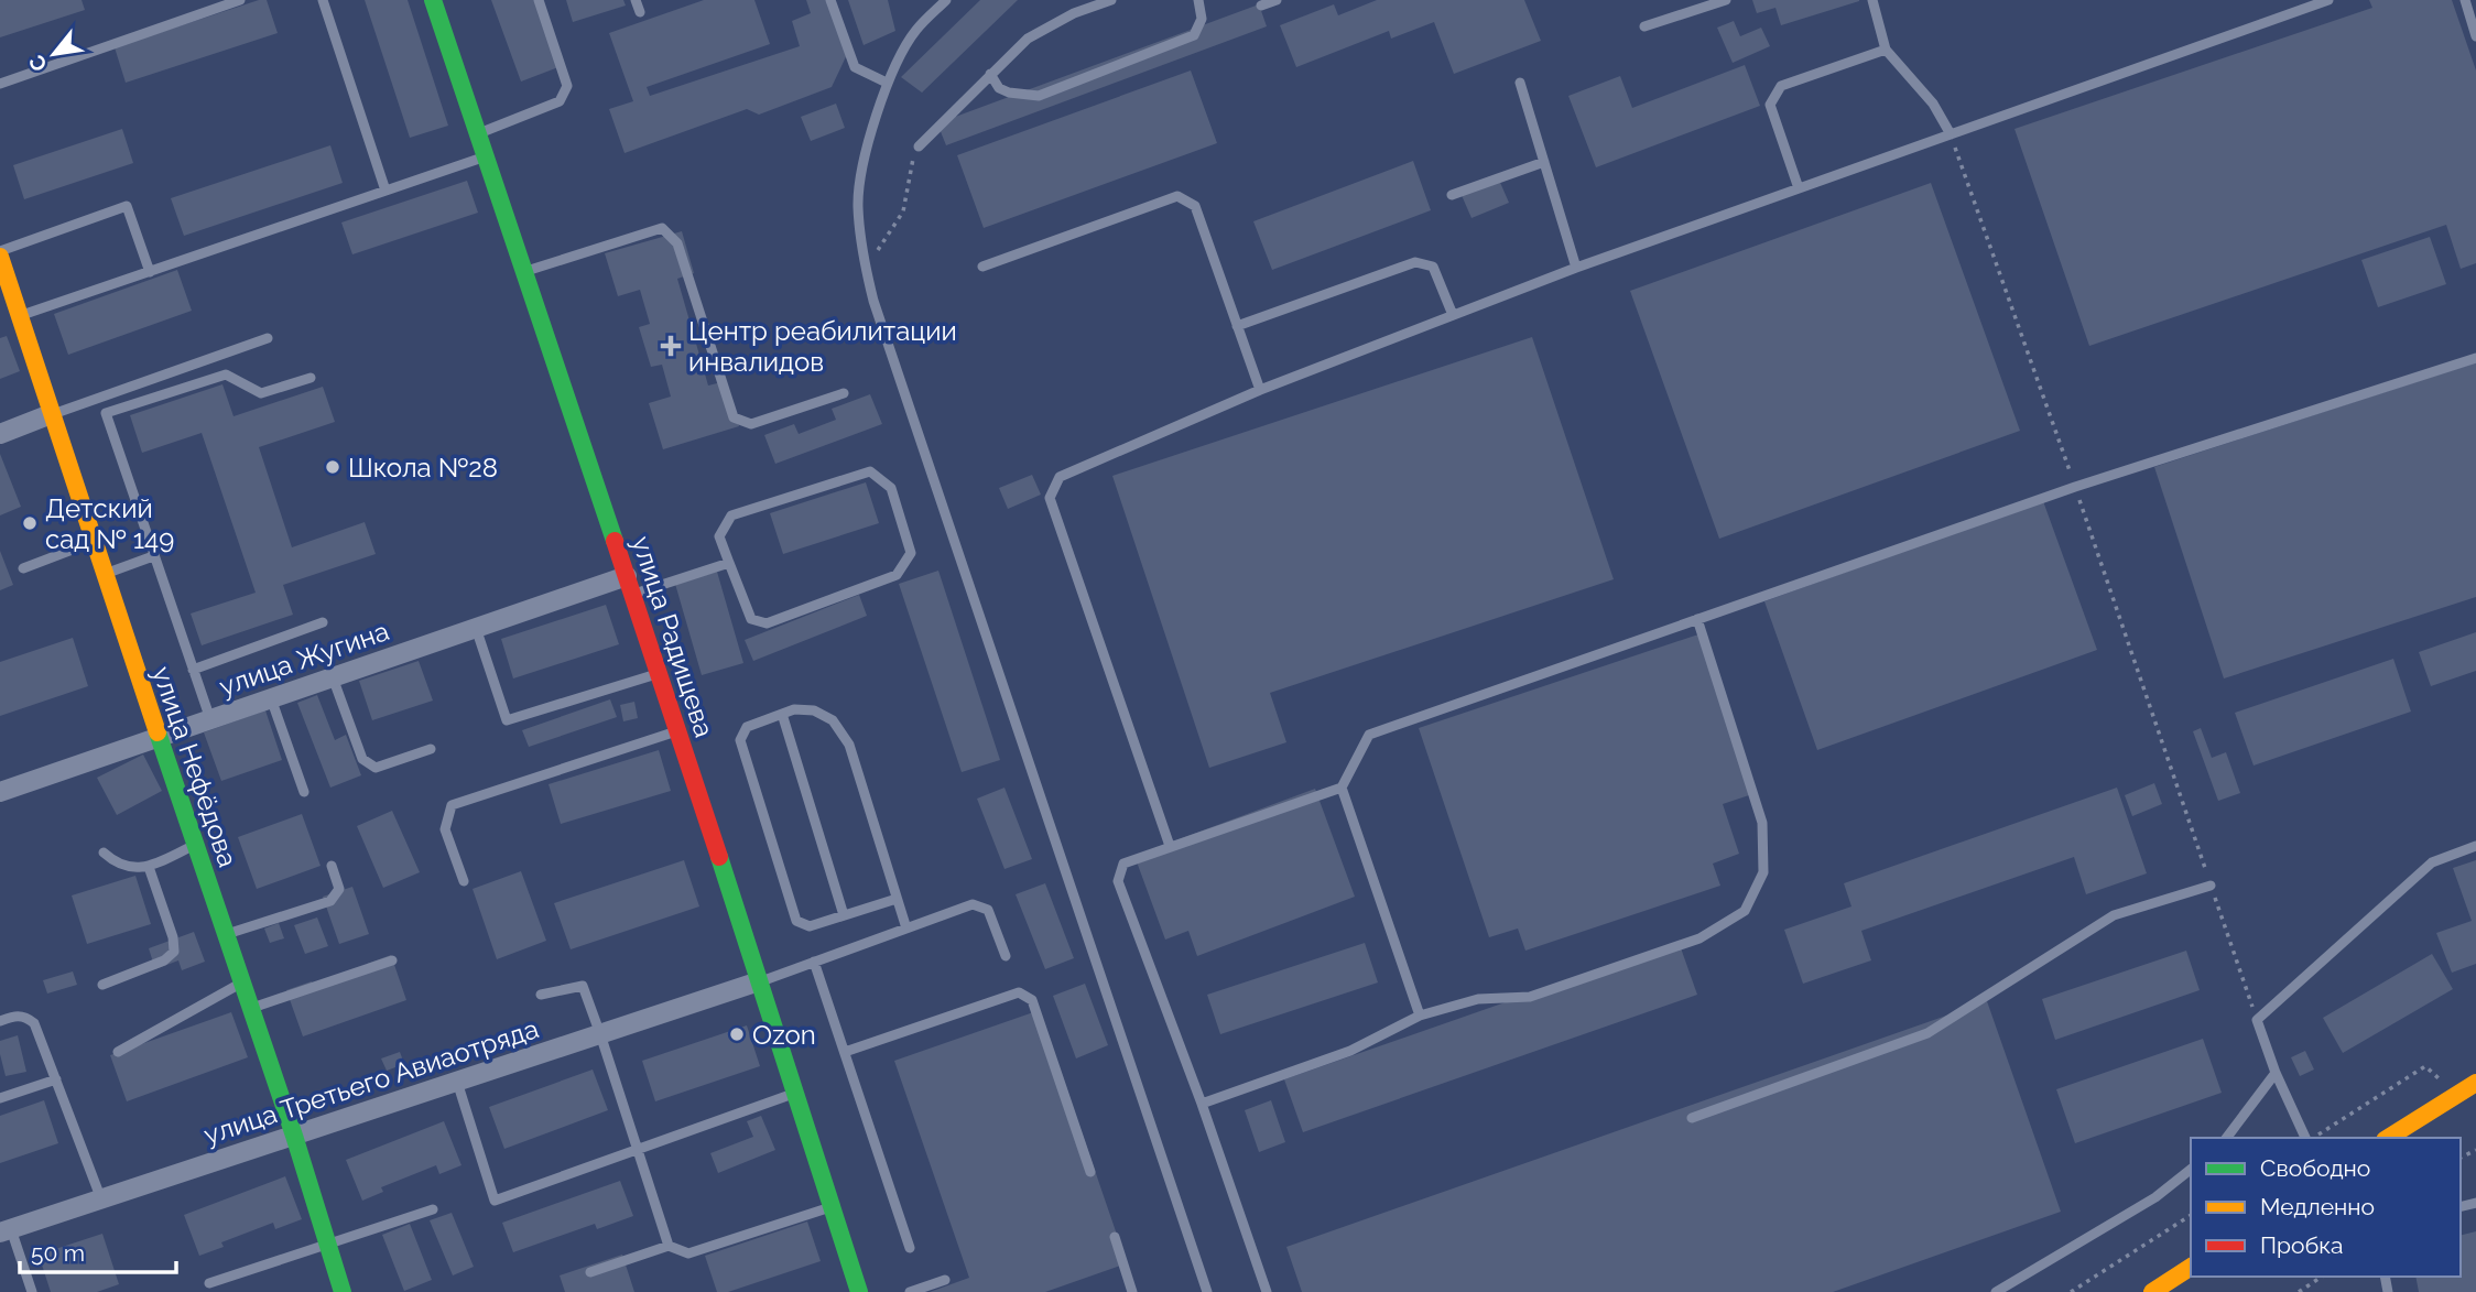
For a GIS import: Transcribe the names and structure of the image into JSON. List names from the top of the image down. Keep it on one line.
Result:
{"streets":{"street":["улица Радищева","улица Жугина","улица Нефёдова","улица Третьего Авиаотряда"]},"crossings":[["улица Радищева","улица Жугина"],["улица Радищева","улица Третьего Авиаотряда"],["улица Жугина","улица Нефёдова"],["улица Нефёдова","улица Третьего Авиаотряда"]],"places":{"health":["Центр реабилитации инвалидов"],"other":["Школа №28","Детский сад № 149","Ozon"]},"legend":["Свободно","Медленно","Пробка"],"scale_bar":"50 m","north":"bottom left"}
